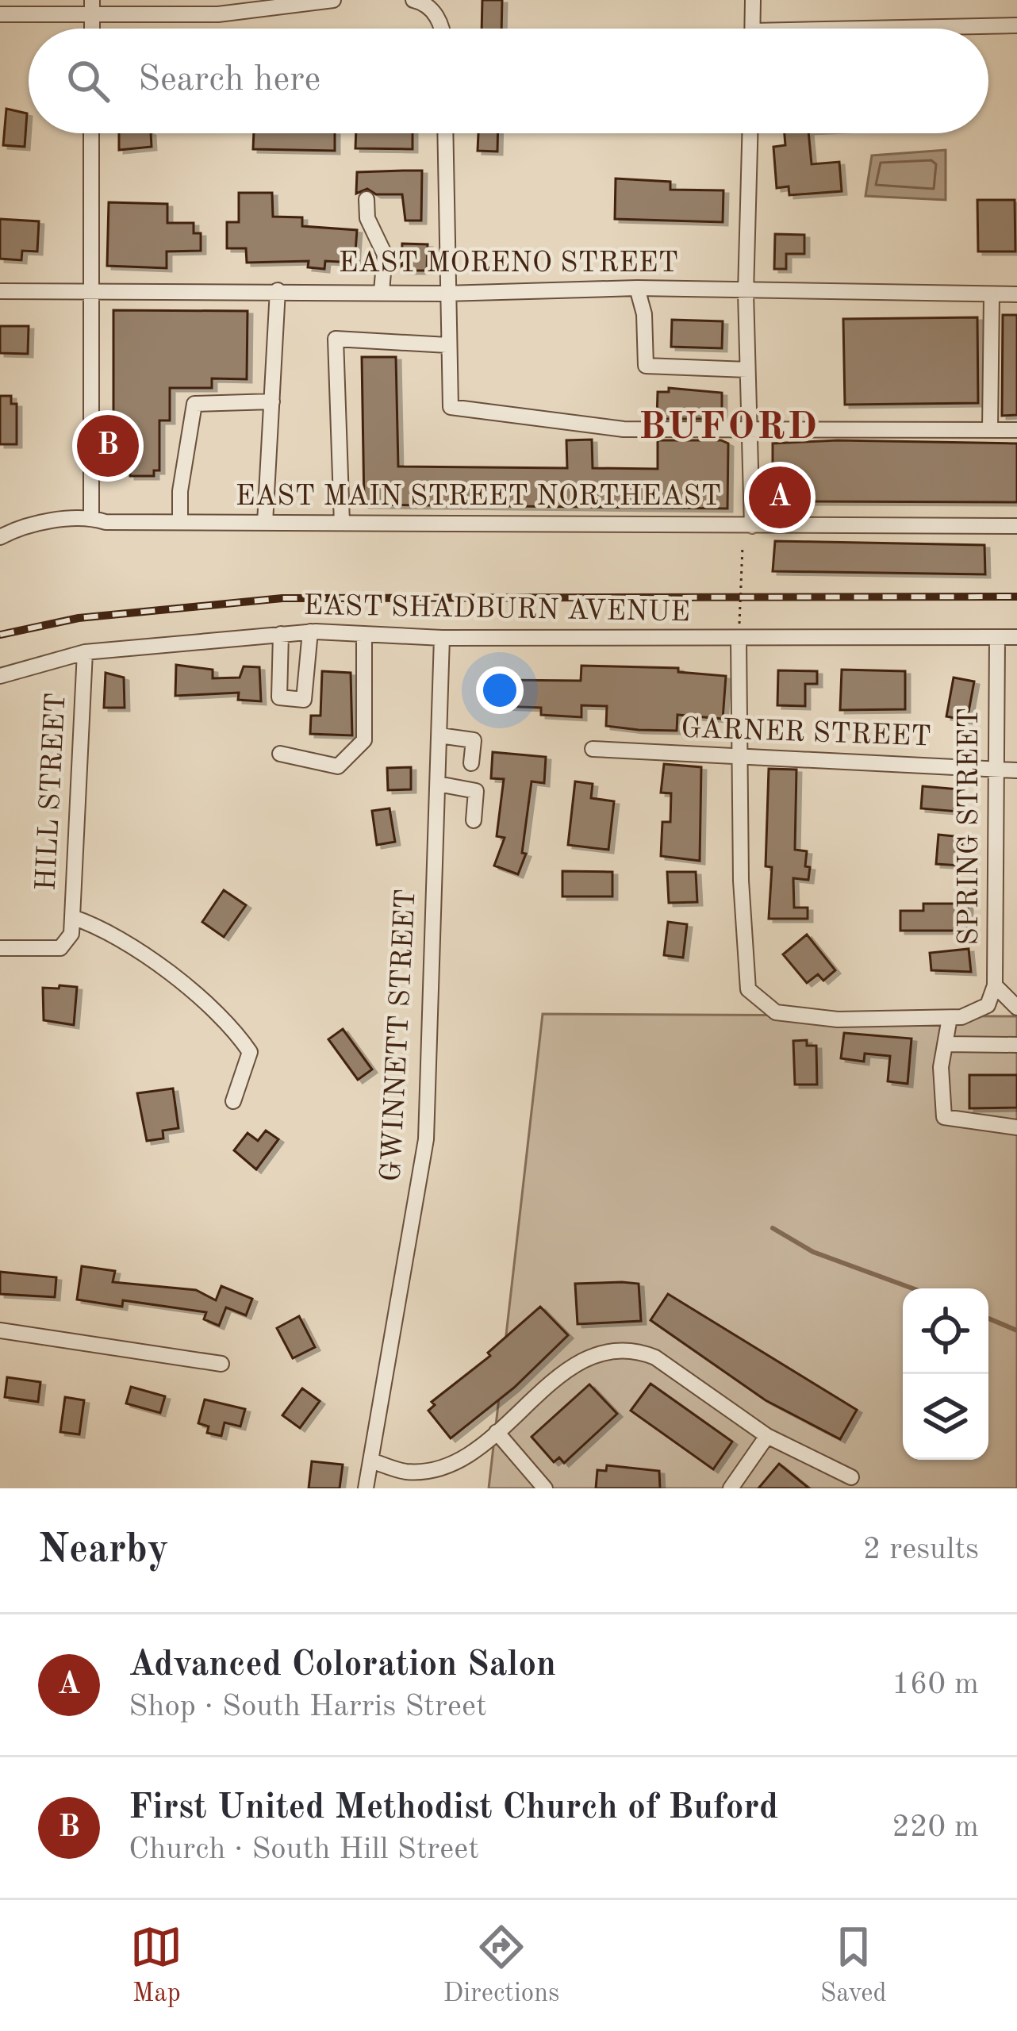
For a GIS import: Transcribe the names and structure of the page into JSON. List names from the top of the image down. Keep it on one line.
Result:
{"streets":{"street":["EAST MORENO STREET","EAST MAIN STREET NORTHEAST","EAST SHADBURN AVENUE","GARNER STREET","HILL STREET","SPRING STREET","GWINNETT STREET"]},"crossings":[["EAST SHADBURN AVENUE","HILL STREET"],["EAST SHADBURN AVENUE","SPRING STREET"],["EAST SHADBURN AVENUE","GWINNETT STREET"],["GARNER STREET","SPRING STREET"]],"districts":["BUFORD"],"page":{"search":"Search here","pins":["B","A"],"heading":["Nearby","2 results"],"list":[{"mark":"A","name":"Advanced Coloration Salon","note":"Shop · South Harris Street","value":"160 m"},{"mark":"B","name":"First United Methodist Church of Buford","note":"Church · South Hill Street","value":"220 m"}],"nav":["Map","Directions","Saved"]}}
